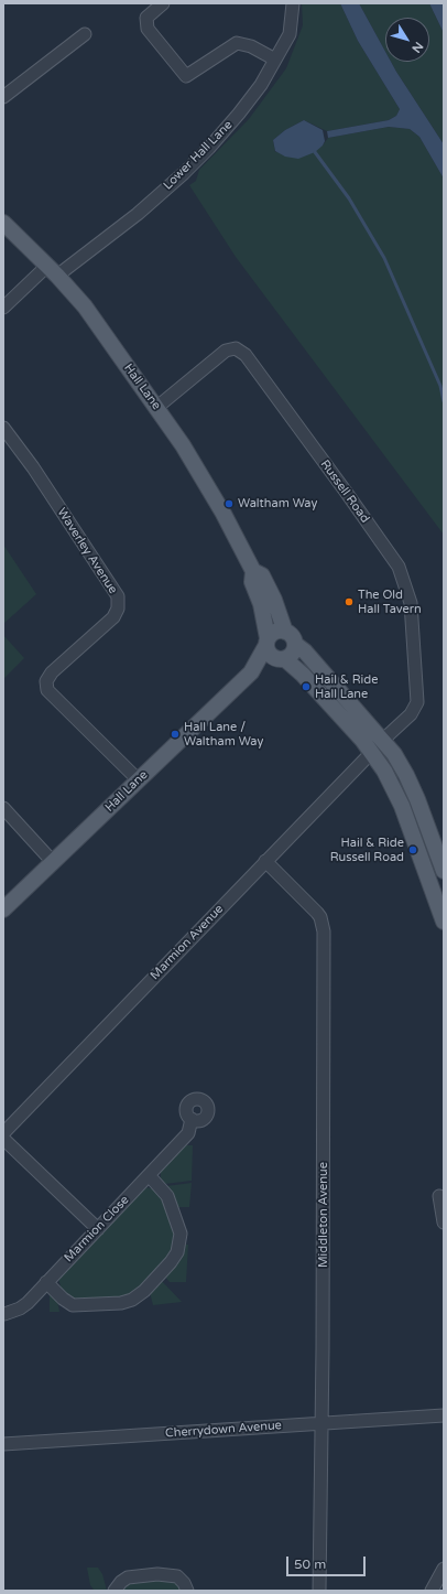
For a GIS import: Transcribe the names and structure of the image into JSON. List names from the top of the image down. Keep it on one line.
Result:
{"streets":{"main road":["Hall Lane"],"street":["Lower Hall Lane","Russell Road","Waverley Avenue","Marmion Avenue","Middleton Avenue","Marmion Close","Cherrydown Avenue"]},"crossings":[["Lower Hall Lane","Hall Lane"],["Hall Lane","Russell Road"],["Hall Lane","Waverley Avenue"],["Marmion Avenue","Middleton Avenue"],["Middleton Avenue","Cherrydown Avenue"]],"places":["Waltham Way","The Old Hall Tavern","Hail & Ride Hall Lane","Hall Lane / Waltham Way","Hail & Ride Russell Road"],"scale_bar":"50 m","north":"bottom right"}
